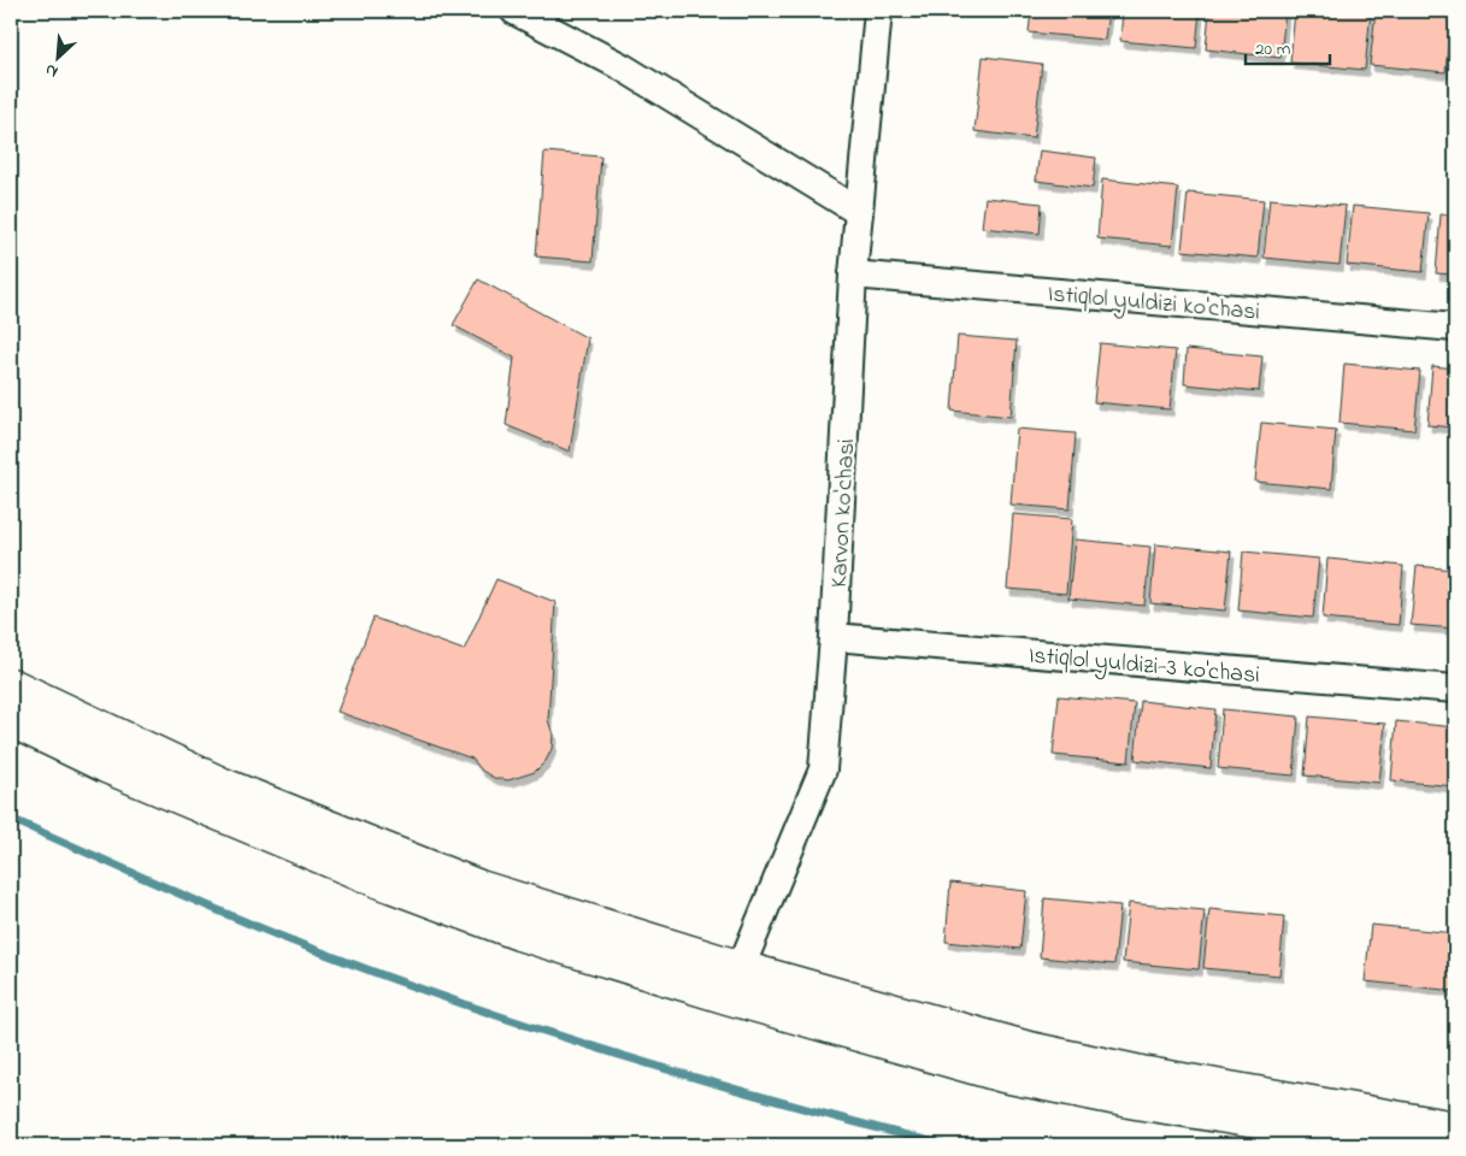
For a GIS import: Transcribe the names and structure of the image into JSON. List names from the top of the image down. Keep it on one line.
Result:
{"streets":{"street":["Istiqlol yuldizi ko'chasi","Karvon ko'chasi","Istiqlol yuldizi-3 ko'chasi"]},"crossings":[["Istiqlol yuldizi ko'chasi","Karvon ko'chasi"],["Karvon ko'chasi","Istiqlol yuldizi-3 ko'chasi"]],"scale_bar":"20 m","north":"bottom left"}
